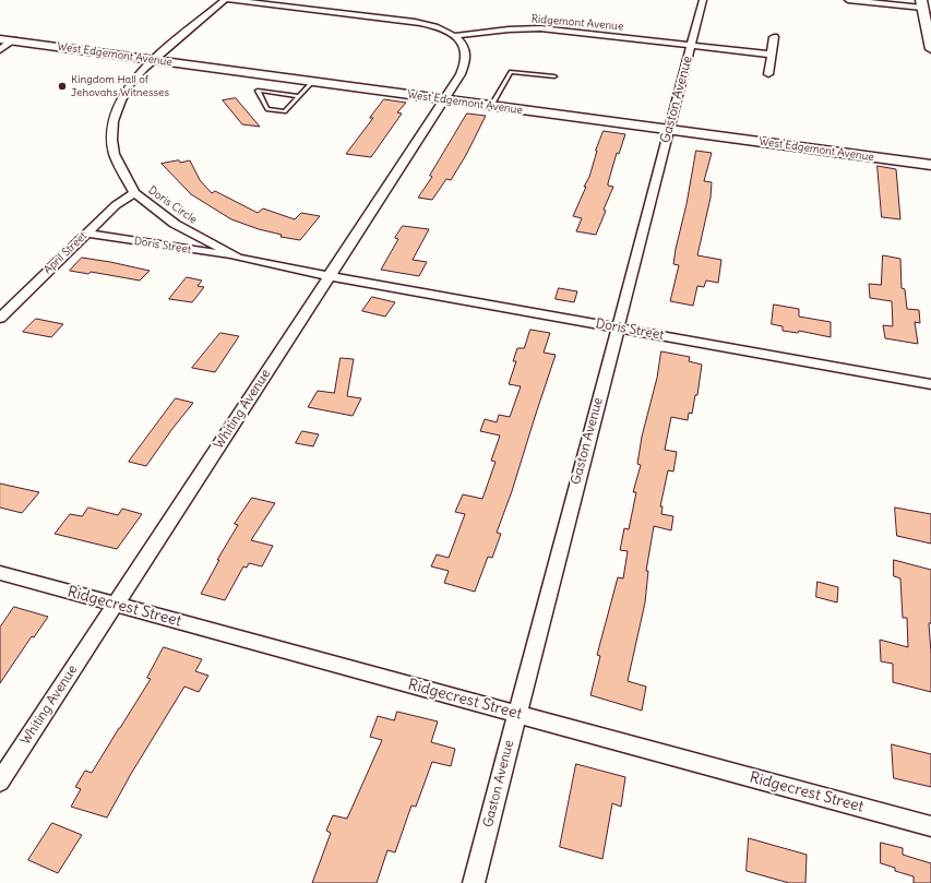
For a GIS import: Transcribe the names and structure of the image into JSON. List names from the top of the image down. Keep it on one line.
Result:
{"streets":{"street":["Ridgemont Avenue","West Edgemont Avenue","Gaston Avenue","Doris Circle","Doris Street","April Street","Whiting Avenue","Ridgecrest Street"]},"crossings":[["Ridgemont Avenue","Gaston Avenue"],["Ridgemont Avenue","Whiting Avenue"],["West Edgemont Avenue","Gaston Avenue"],["West Edgemont Avenue","Doris Circle"],["West Edgemont Avenue","Whiting Avenue"],["Gaston Avenue","Doris Street"],["Gaston Avenue","Ridgecrest Street"],["Doris Circle","Doris Street"],["Doris Circle","April Street"],["Doris Circle","Whiting Avenue"],["Doris Street","April Street"],["Doris Street","Whiting Avenue"],["Whiting Avenue","Ridgecrest Street"]],"places":["Kingdom Hall of Jehovahs Witnesses"]}
